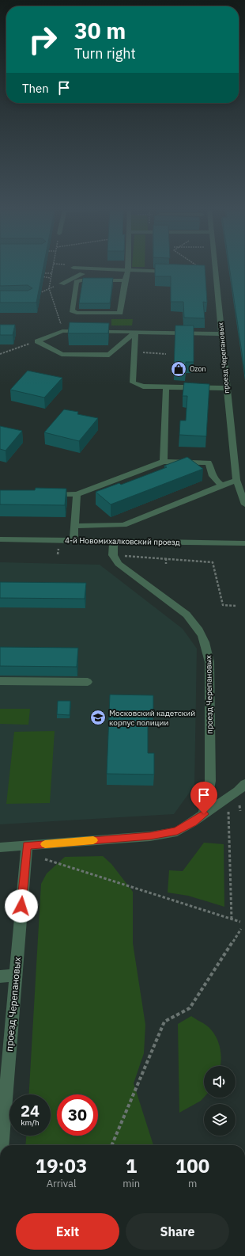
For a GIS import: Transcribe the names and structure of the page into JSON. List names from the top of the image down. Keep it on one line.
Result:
{"streets":{"street":["проезд Черепановых","4-й Новомихалковский проезд"]},"crossings":[["проезд Черепановых","4-й Новомихалковский проезд"]],"places":{"shop":["Ozon"],"school or university":["Московский кадетский корпус полиции"]},"page":{"turn":["30 m","Turn right"],"then":"Then","speed":"24 km/h","limit":"30","eta":["19:03","Arrival","1","min","100","m"],"buttons":["Exit","Share"]}}
